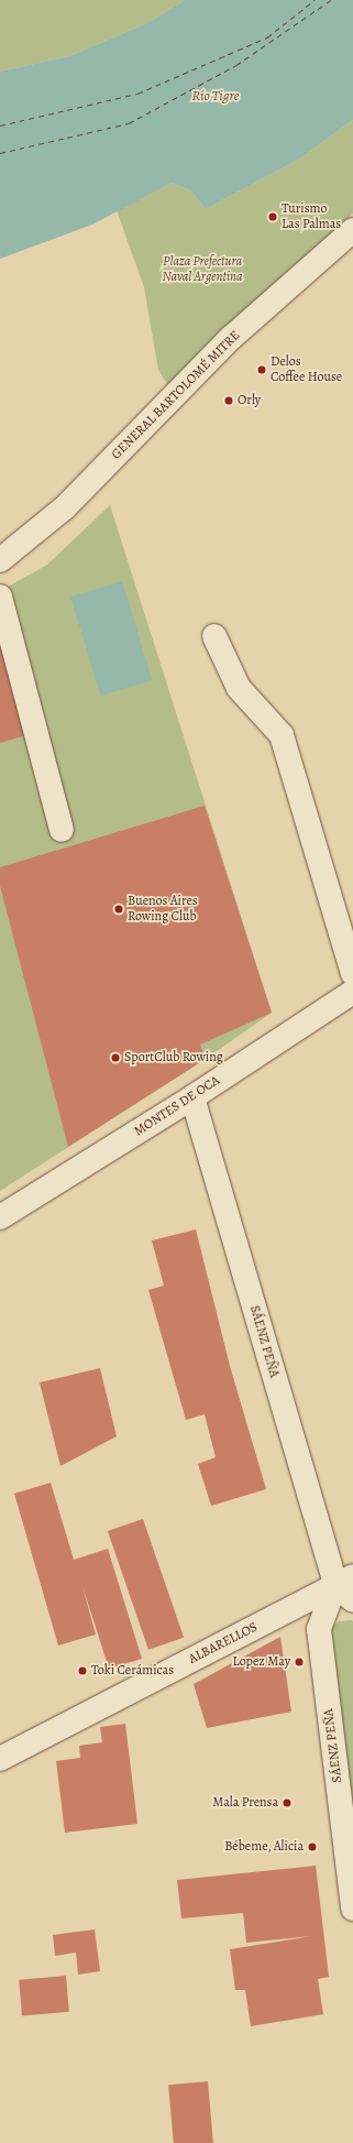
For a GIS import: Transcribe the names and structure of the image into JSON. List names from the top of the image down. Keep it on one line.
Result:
{"streets":{"street":["GENERAL BARTOLOMÉ MITRE","MONTES DE OCA","SÁENZ PEÑA","ALBARELLOS"]},"crossings":[["MONTES DE OCA","SÁENZ PEÑA"],["SÁENZ PEÑA","ALBARELLOS"]],"water":["Río Tigre"],"parks":["Plaza Prefectura Naval Argentina"],"places":["Turismo Las Palmas","Delos Coffee House","Orly","Buenos Aires Rowing Club","SportClub Rowing","Lopez May","Toki Cerámicas","Mala Prensa","Bébeme, Alicia"]}
